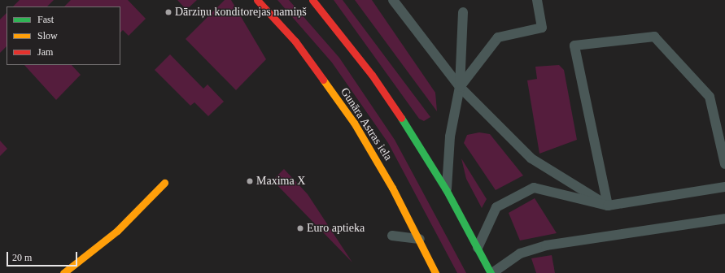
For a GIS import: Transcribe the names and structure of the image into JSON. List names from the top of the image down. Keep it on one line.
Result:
{"streets":{"main road":["Gunāra Astras iela"]},"places":["Dārziņu konditorejas namiņš","Maxima X","Euro aptieka"],"legend":["Fast","Slow","Jam"],"scale_bar":"20 m"}
